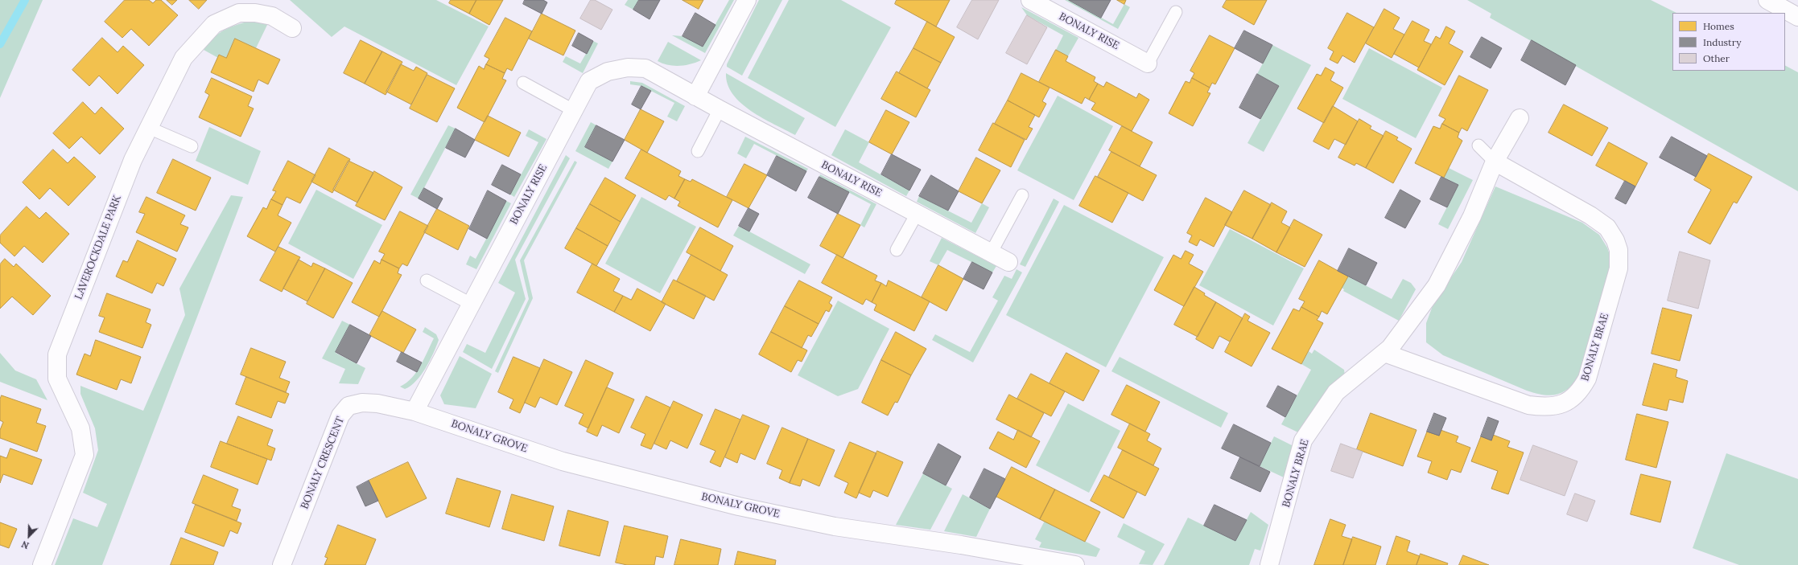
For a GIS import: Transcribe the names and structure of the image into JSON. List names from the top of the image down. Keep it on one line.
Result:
{"streets":{"main road":["BONALY RISE","LAVEROCKDALE PARK","BONALY BRAE","BONALY GROVE","BONALY CRESCENT"]},"crossings":[["BONALY RISE","BONALY GROVE"],["BONALY RISE","BONALY CRESCENT"],["BONALY GROVE","BONALY CRESCENT"]],"legend":["Homes","Industry","Other"],"north":"bottom left"}
